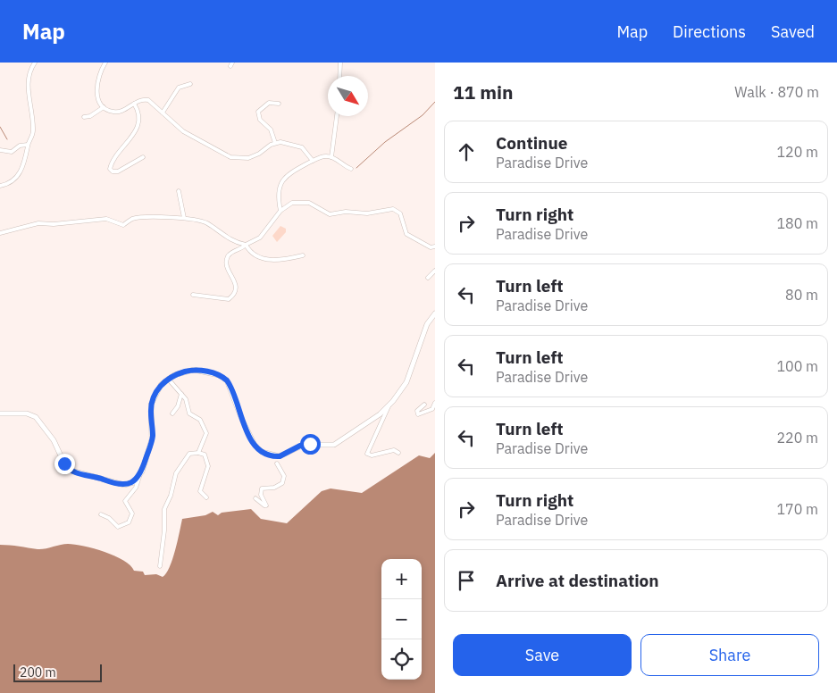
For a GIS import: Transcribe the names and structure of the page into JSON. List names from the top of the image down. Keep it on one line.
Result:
{"scale_bar":"200 m","north":"bottom right","page":{"header":"Map","nav":["Map","Directions","Saved"],"heading":["11 min","Walk · 870 m"],"list":[["Continue","Paradise Drive","120 m"],["Turn right","Paradise Drive","180 m"],["Turn left","Paradise Drive","80 m"],["Turn left","Paradise Drive","100 m"],["Turn left","Paradise Drive","220 m"],["Turn right","Paradise Drive","170 m"],"Arrive at destination"],"map_buttons":["+","−"],"buttons":["Save","Share"],"scale":"200 m"}}
